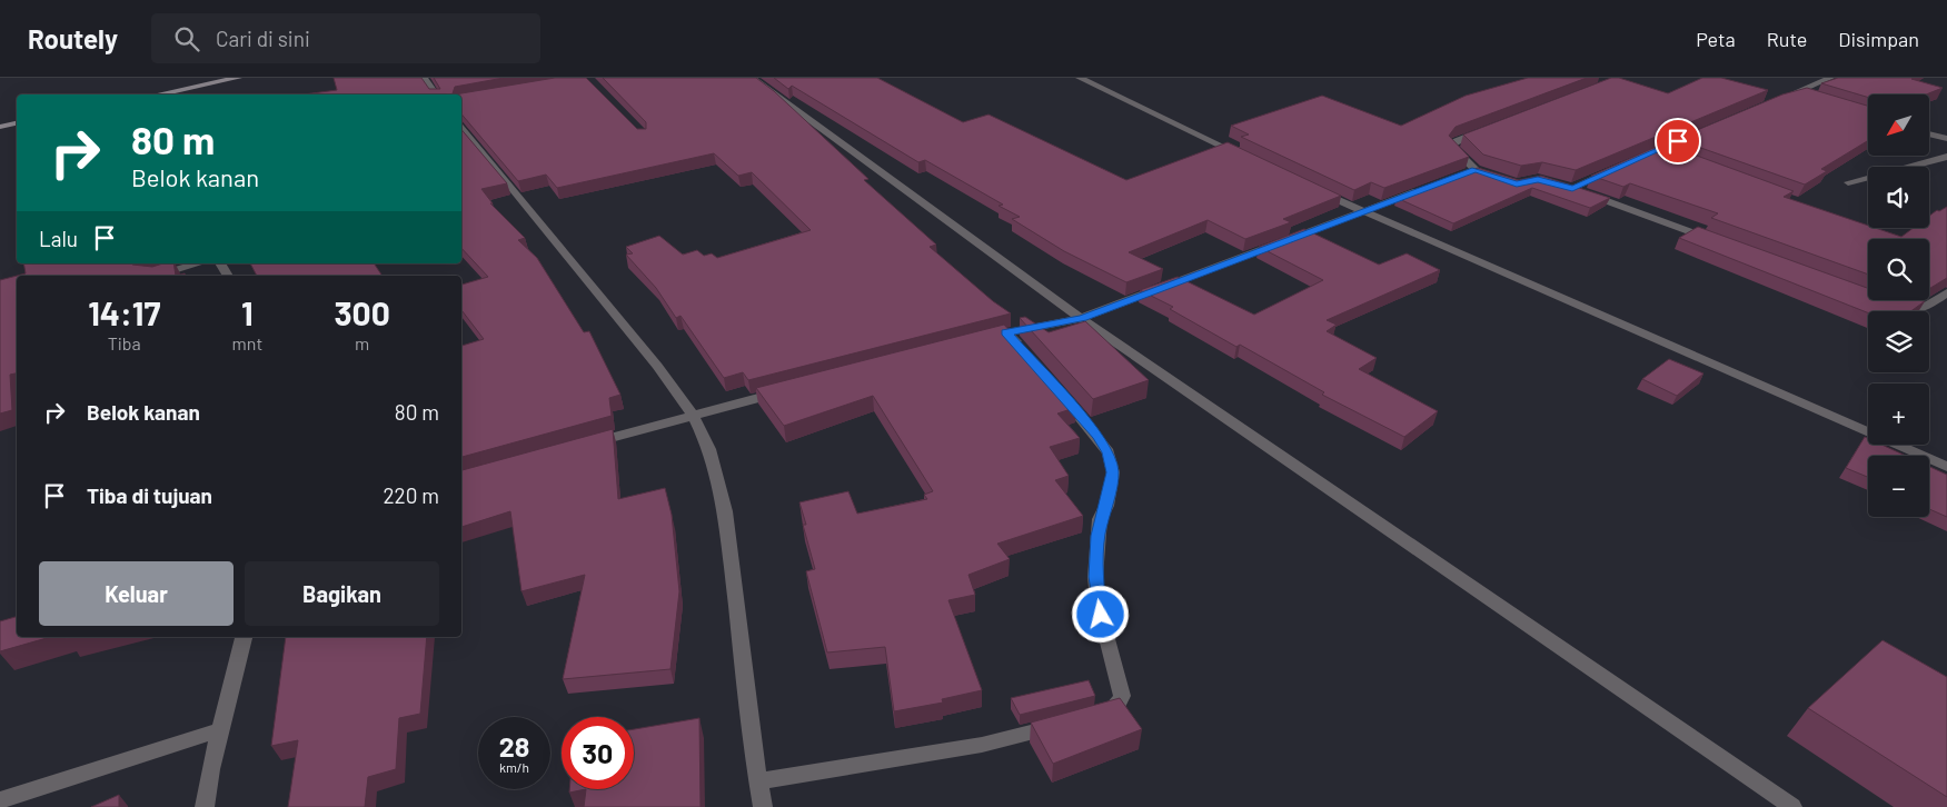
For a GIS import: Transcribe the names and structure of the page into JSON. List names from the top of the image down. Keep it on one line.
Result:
{"north":"bottom left","page":{"header":"Routely","search":"Cari di sini","nav":["Peta","Rute","Disimpan"],"map_buttons":["+","−"],"turn":["80 m","Belok kanan"],"then":"Lalu","eta":["14:17","Tiba","1","mnt","300","m"],"list":[{"name":"Belok kanan","value":"80 m"},{"name":"Tiba di tujuan","value":"220 m"}],"buttons":["Keluar","Bagikan"],"speed":"28 km/h","limit":"30"}}
